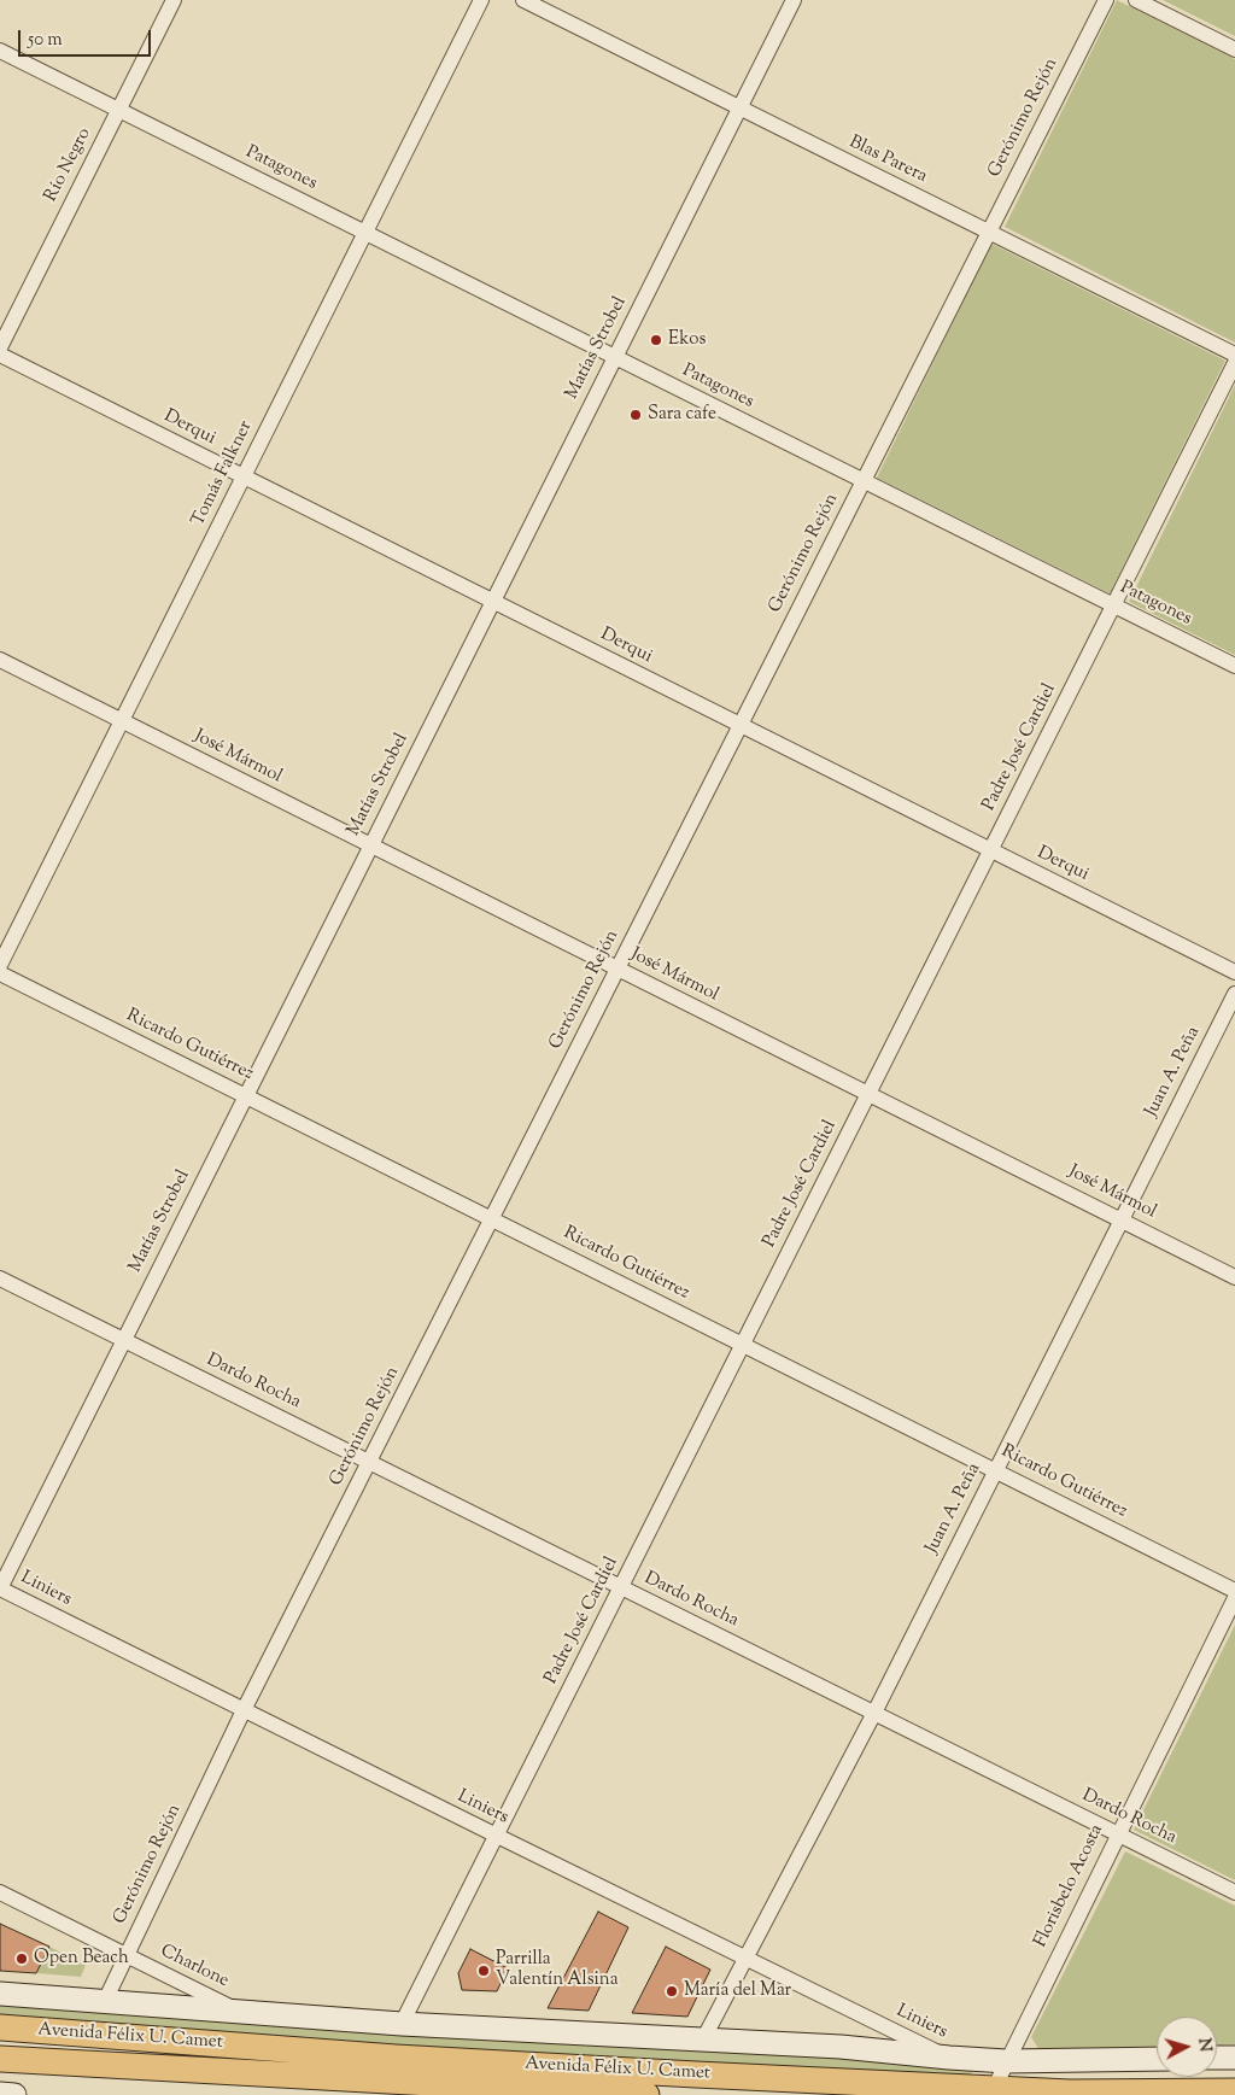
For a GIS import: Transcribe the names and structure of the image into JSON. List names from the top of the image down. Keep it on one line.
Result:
{"streets":{"main road":["Avenida Félix U. Camet"],"street":["Gerónimo Rejón","Blas Parera","Río Negro","Patagones","Matías Strobel","Derqui","Tomás Falkner","Padre José Cardiel","José Mármol","Ricardo Gutiérrez","Juan A. Peña","Dardo Rocha","Liniers","Florisbelo Acosta","Charlone"]},"crossings":[["Gerónimo Rejón","Blas Parera"],["Gerónimo Rejón","Patagones"],["Gerónimo Rejón","Derqui"],["Gerónimo Rejón","José Mármol"],["Gerónimo Rejón","Ricardo Gutiérrez"],["Gerónimo Rejón","Dardo Rocha"],["Gerónimo Rejón","Liniers"],["Gerónimo Rejón","Charlone"],["Gerónimo Rejón","Avenida Félix U. Camet"],["Blas Parera","Matías Strobel"],["Río Negro","Patagones"],["Patagones","Matías Strobel"],["Patagones","Tomás Falkner"],["Patagones","Padre José Cardiel"],["Matías Strobel","Derqui"],["Matías Strobel","José Mármol"],["Matías Strobel","Ricardo Gutiérrez"],["Matías Strobel","Dardo Rocha"],["Matías Strobel","Liniers"],["Derqui","Tomás Falkner"],["Derqui","Padre José Cardiel"],["Tomás Falkner","José Mármol"],["Padre José Cardiel","José Mármol"],["Padre José Cardiel","Ricardo Gutiérrez"],["Padre José Cardiel","Dardo Rocha"],["Padre José Cardiel","Liniers"],["Padre José Cardiel","Avenida Félix U. Camet"],["José Mármol","Juan A. Peña"],["Ricardo Gutiérrez","Juan A. Peña"],["Juan A. Peña","Dardo Rocha"],["Juan A. Peña","Liniers"],["Juan A. Peña","Avenida Félix U. Camet"],["Dardo Rocha","Florisbelo Acosta"],["Liniers","Avenida Félix U. Camet"],["Florisbelo Acosta","Avenida Félix U. Camet"],["Charlone","Avenida Félix U. Camet"]],"places":["Ekos","Sara cafe","Open Beach","Parrilla Valentín Alsina","María del Mar"],"scale_bar":"50 m","north":"right"}
